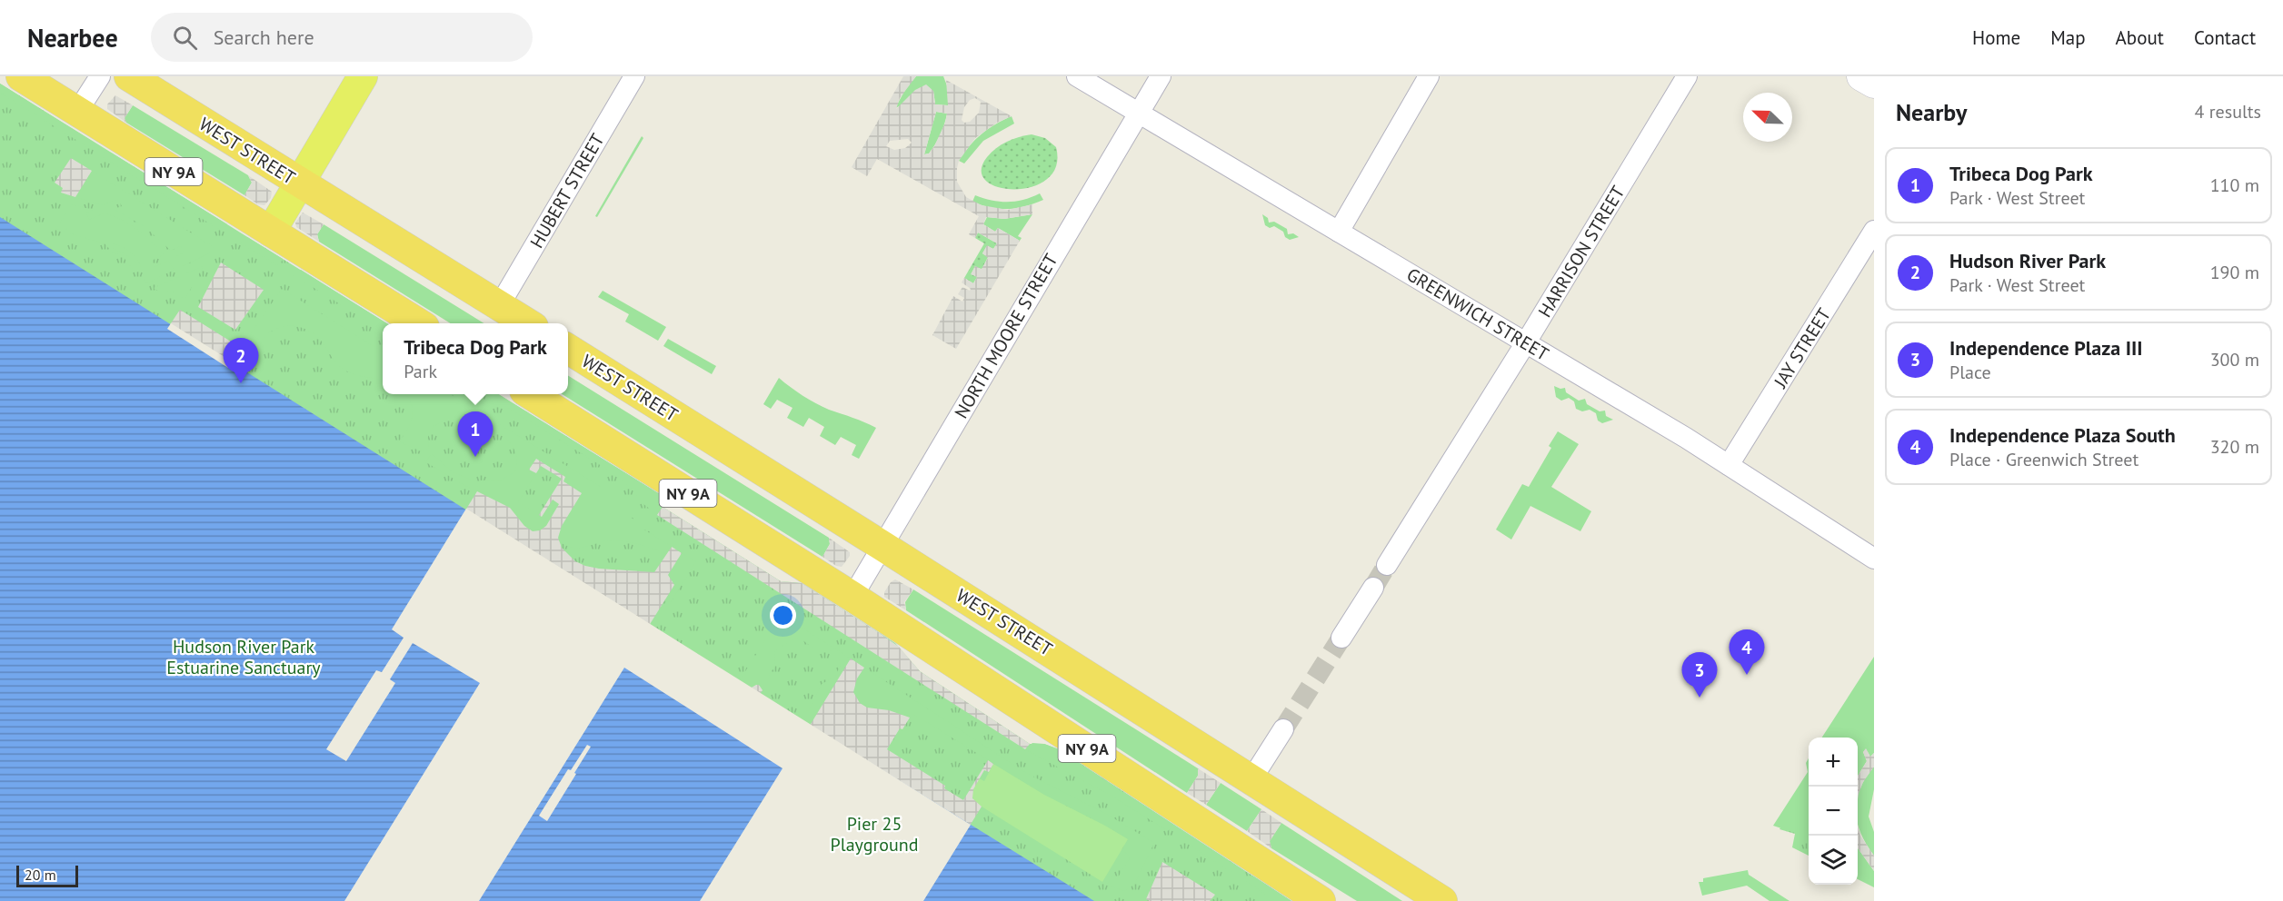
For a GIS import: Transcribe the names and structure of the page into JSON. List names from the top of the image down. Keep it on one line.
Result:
{"streets":{"highway":["WEST STREET","NY 9A"],"street":["HUBERT STREET","HARRISON STREET","GREENWICH STREET","NORTH MOORE STREET","JAY STREET"]},"crossings":[["WEST STREET","HUBERT STREET"],["WEST STREET","NORTH MOORE STREET"],["NY 9A","NORTH MOORE STREET"],["HARRISON STREET","GREENWICH STREET"],["GREENWICH STREET","NORTH MOORE STREET"],["GREENWICH STREET","JAY STREET"]],"parks":["Hudson River Park Estuarine Sanctuary","Pier 25 Playground"],"scale_bar":"20 m","north":"top left","page":{"header":"Nearbee","search":"Search here","nav":["Home","Map","About","Contact"],"heading":["Nearby","4 results"],"list":[{"mark":"1","name":"Tribeca Dog Park","note":"Park · West Street","value":"110 m"},{"mark":"2","name":"Hudson River Park","note":"Park · West Street","value":"190 m"},{"mark":"3","name":"Independence Plaza III","note":"Place","value":"300 m"},{"mark":"4","name":"Independence Plaza South","note":"Place · Greenwich Street","value":"320 m"}],"popup":["Tribeca Dog Park","Park"],"pins":["2","1","4","3"],"map_buttons":["+","−"],"scale":"20 m"}}
